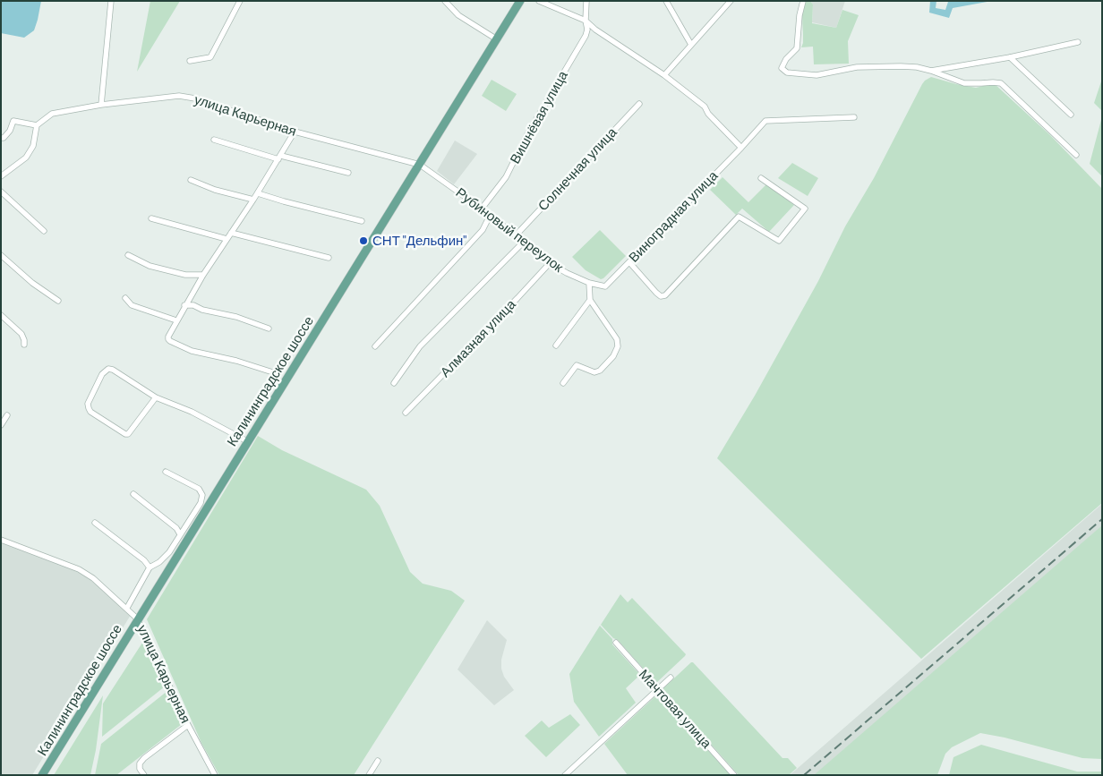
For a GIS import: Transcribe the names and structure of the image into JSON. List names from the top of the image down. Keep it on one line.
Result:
{"streets":{"main road":["Калининградское шоссе"],"street":["улица Карьерная","Вишнёвая улица","Солнечная улица","Виноградная улица","Рубиновый переулок","Алмазная улица","Мачтовая улица"]},"crossings":[["улица Карьерная","Рубиновый переулок"],["улица Карьерная","Калининградское шоссе"],["Вишнёвая улица","Рубиновый переулок"],["Солнечная улица","Рубиновый переулок"],["Виноградная улица","Рубиновый переулок"],["Рубиновый переулок","Алмазная улица"],["Рубиновый переулок","Калининградское шоссе"]],"places":["СНТ \"Дельфин\""]}
